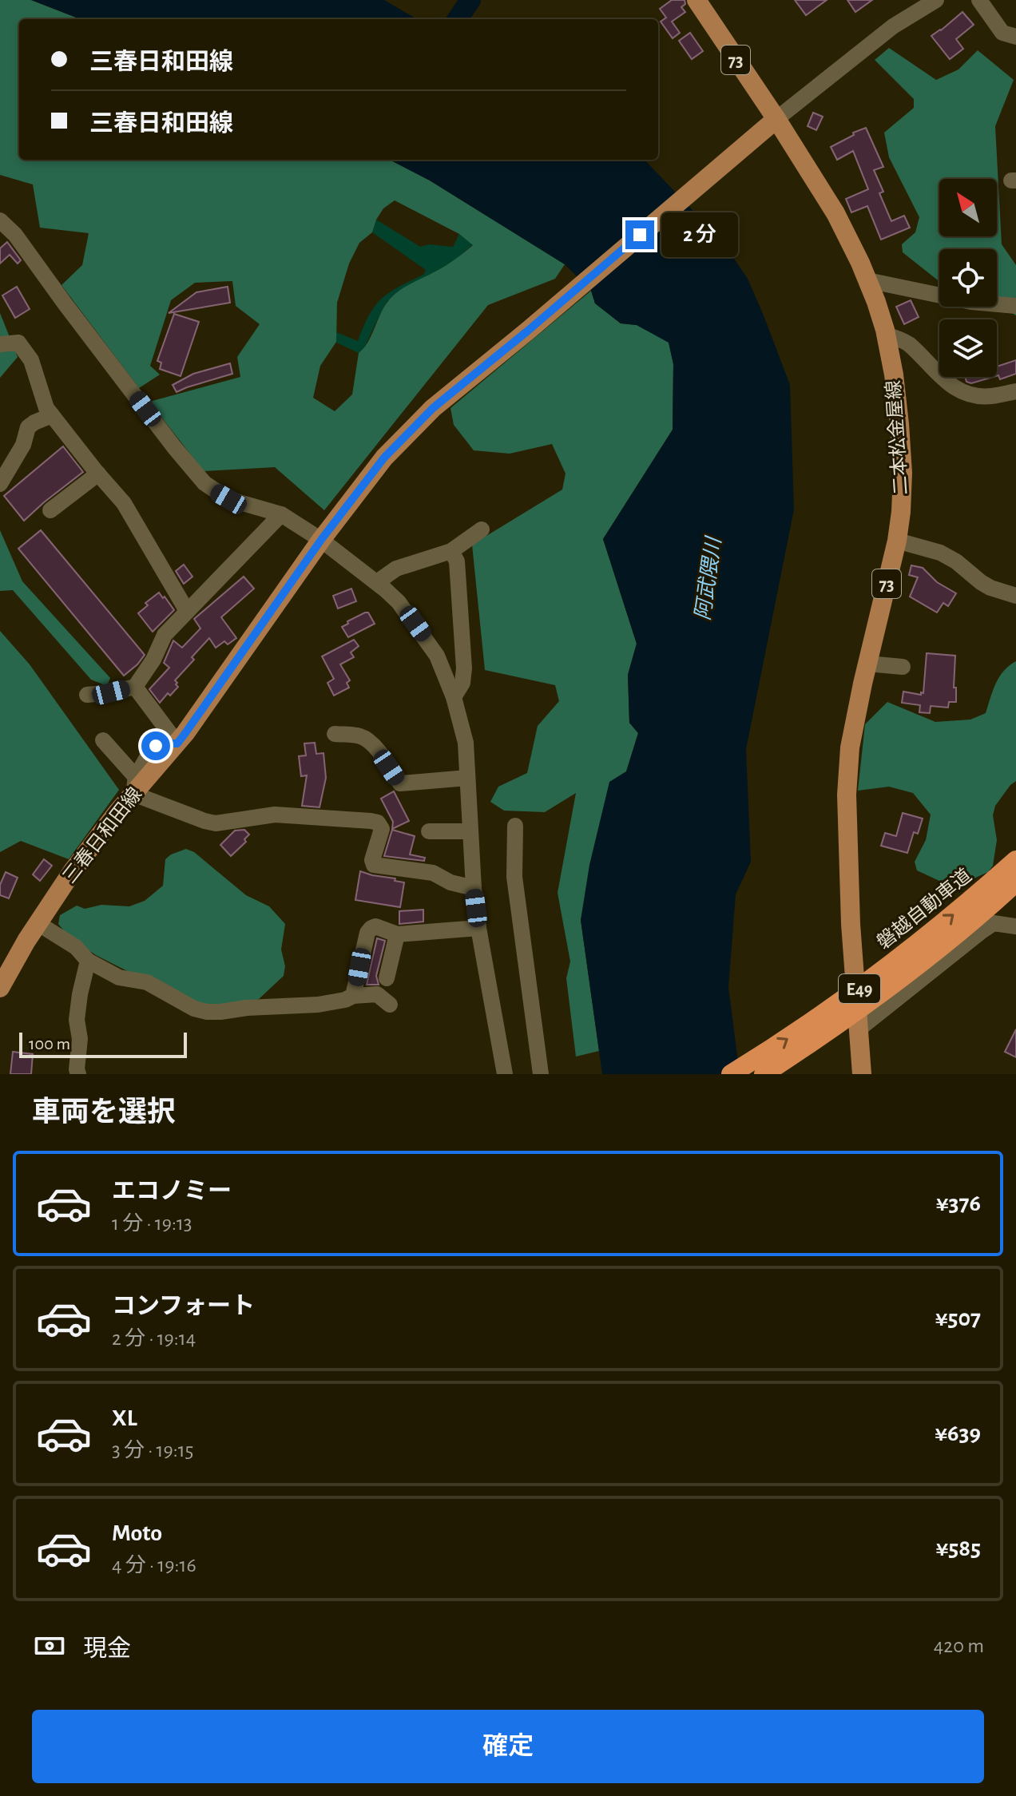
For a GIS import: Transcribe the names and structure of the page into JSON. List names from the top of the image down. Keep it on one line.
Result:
{"streets":{"highway":["磐越自動車道","E49"],"main road":["73","二本松金屋線","三春日和田線"]},"crossings":[["二本松金屋線","三春日和田線"]],"water":["阿武隈川"],"scale_bar":"100 m","north":"top left","page":{"banner":["三春日和田線","三春日和田線"],"bubble":"2 分","scale":"100 m","heading":"車両を選択","list":[{"name":"エコノミー","note":"1 分 · 19:13","value":"¥376"},{"name":"コンフォート","note":"2 分 · 19:14","value":"¥507"},{"name":"XL","note":"3 分 · 19:15","value":"¥639"},{"name":"Moto","note":"4 分 · 19:16","value":"¥585"}],"pay":["現金","420 m"],"buttons":"確定"}}
